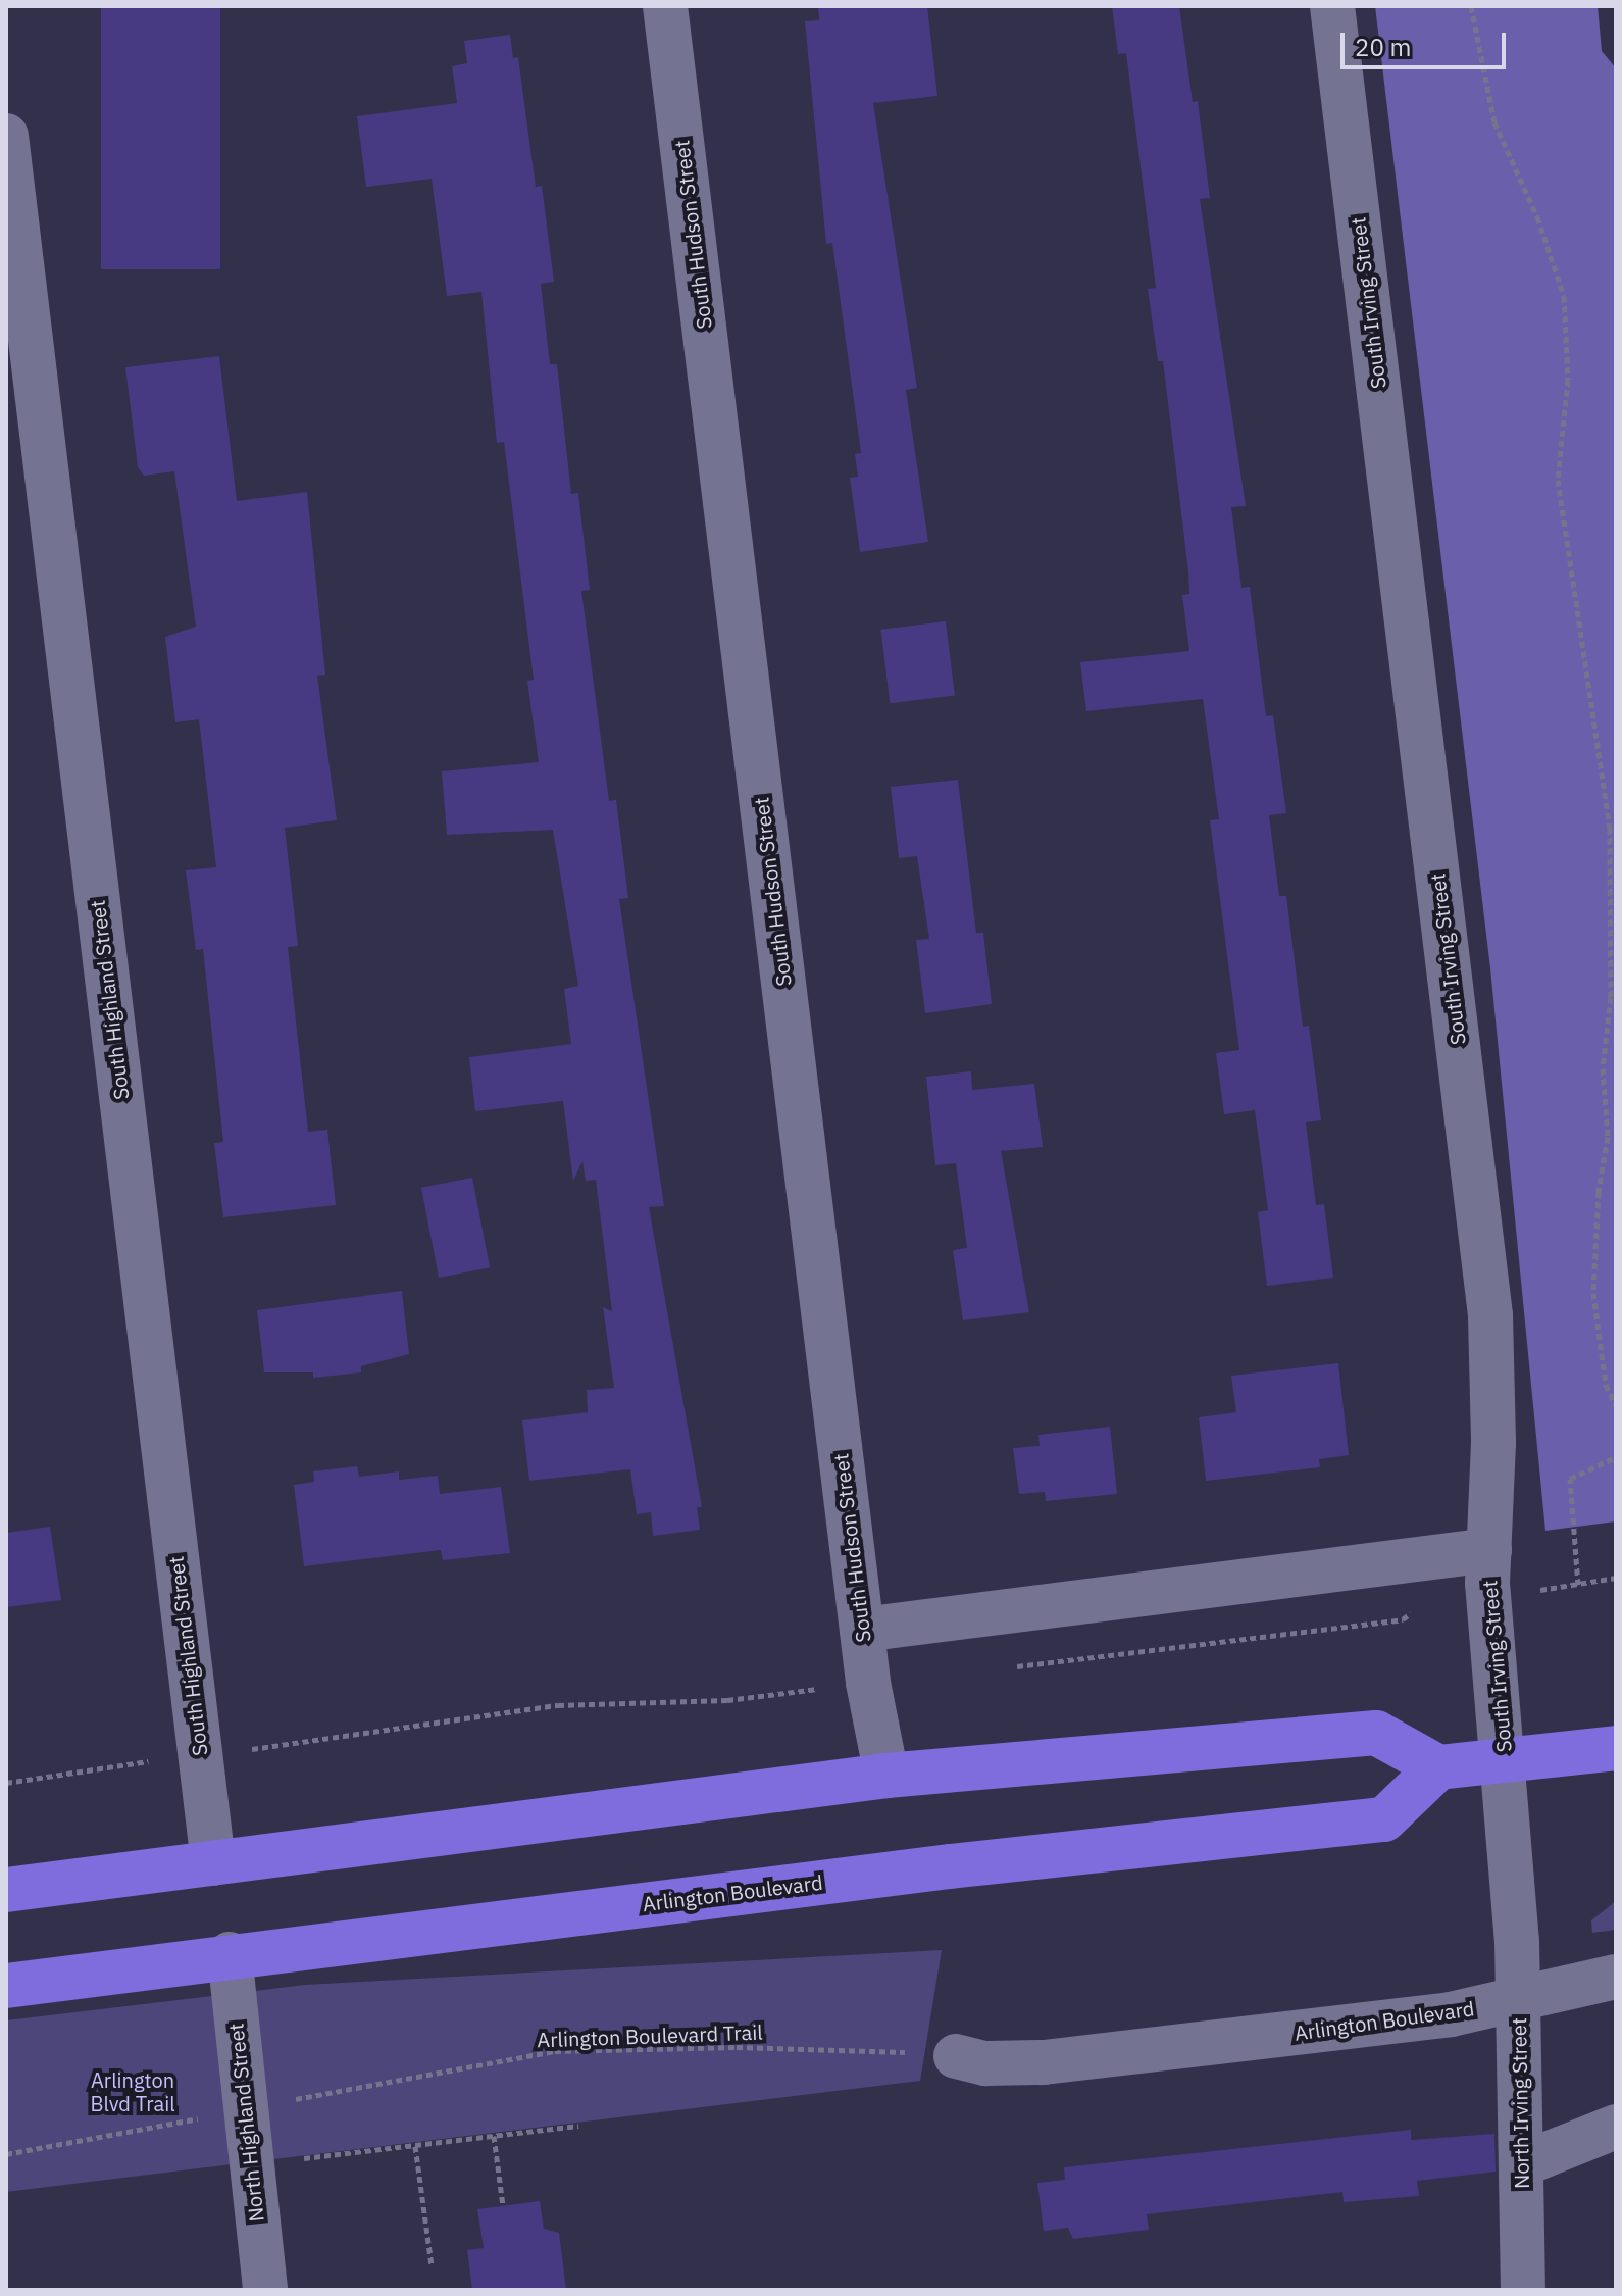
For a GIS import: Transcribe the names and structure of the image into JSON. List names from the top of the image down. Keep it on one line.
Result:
{"streets":{"highway":["Arlington Boulevard"],"street":["South Hudson Street","South Irving Street","South Highland Street","North Irving Street","North Highland Street"],"path":["Arlington Boulevard Trail"]},"crossings":[["South Irving Street","North Irving Street"],["Arlington Boulevard","Arlington Boulevard Trail"],["Arlington Boulevard","North Irving Street"],["Arlington Boulevard","North Highland Street"]],"parks":["Arlington Blvd Trail"],"scale_bar":"20 m"}
